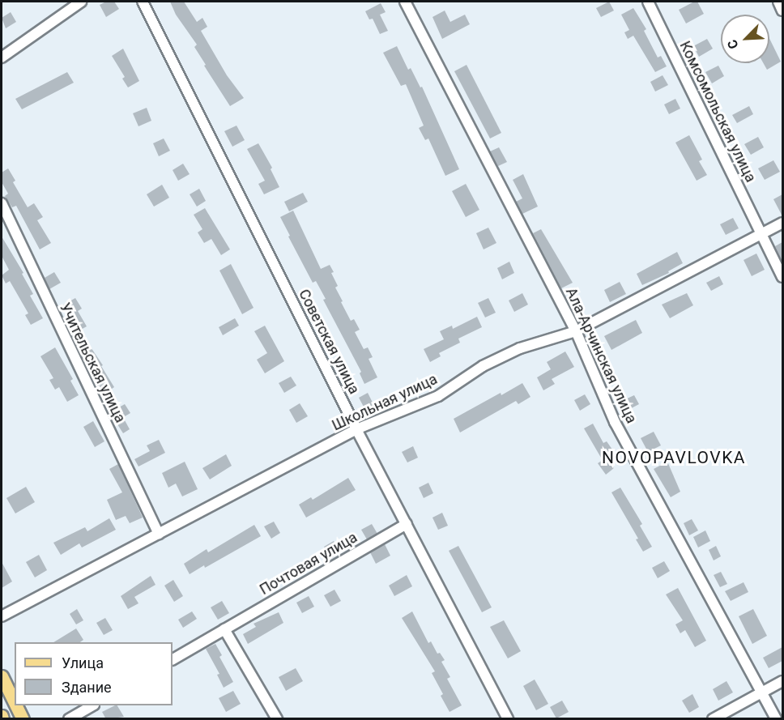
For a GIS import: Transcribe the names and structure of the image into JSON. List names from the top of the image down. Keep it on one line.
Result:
{"streets":{"street":["Комсомольская улица","Советская улица","Ала-Арчинская улица","Учительская улица","Школьная улица","Почтовая улица"]},"crossings":[["Комсомольская улица","Школьная улица"],["Советская улица","Школьная улица"],["Советская улица","Почтовая улица"],["Ала-Арчинская улица","Школьная улица"],["Учительская улица","Школьная улица"]],"districts":["NOVOPAVLOVKA"],"legend":["Улица","Здание"],"north":"bottom left"}
